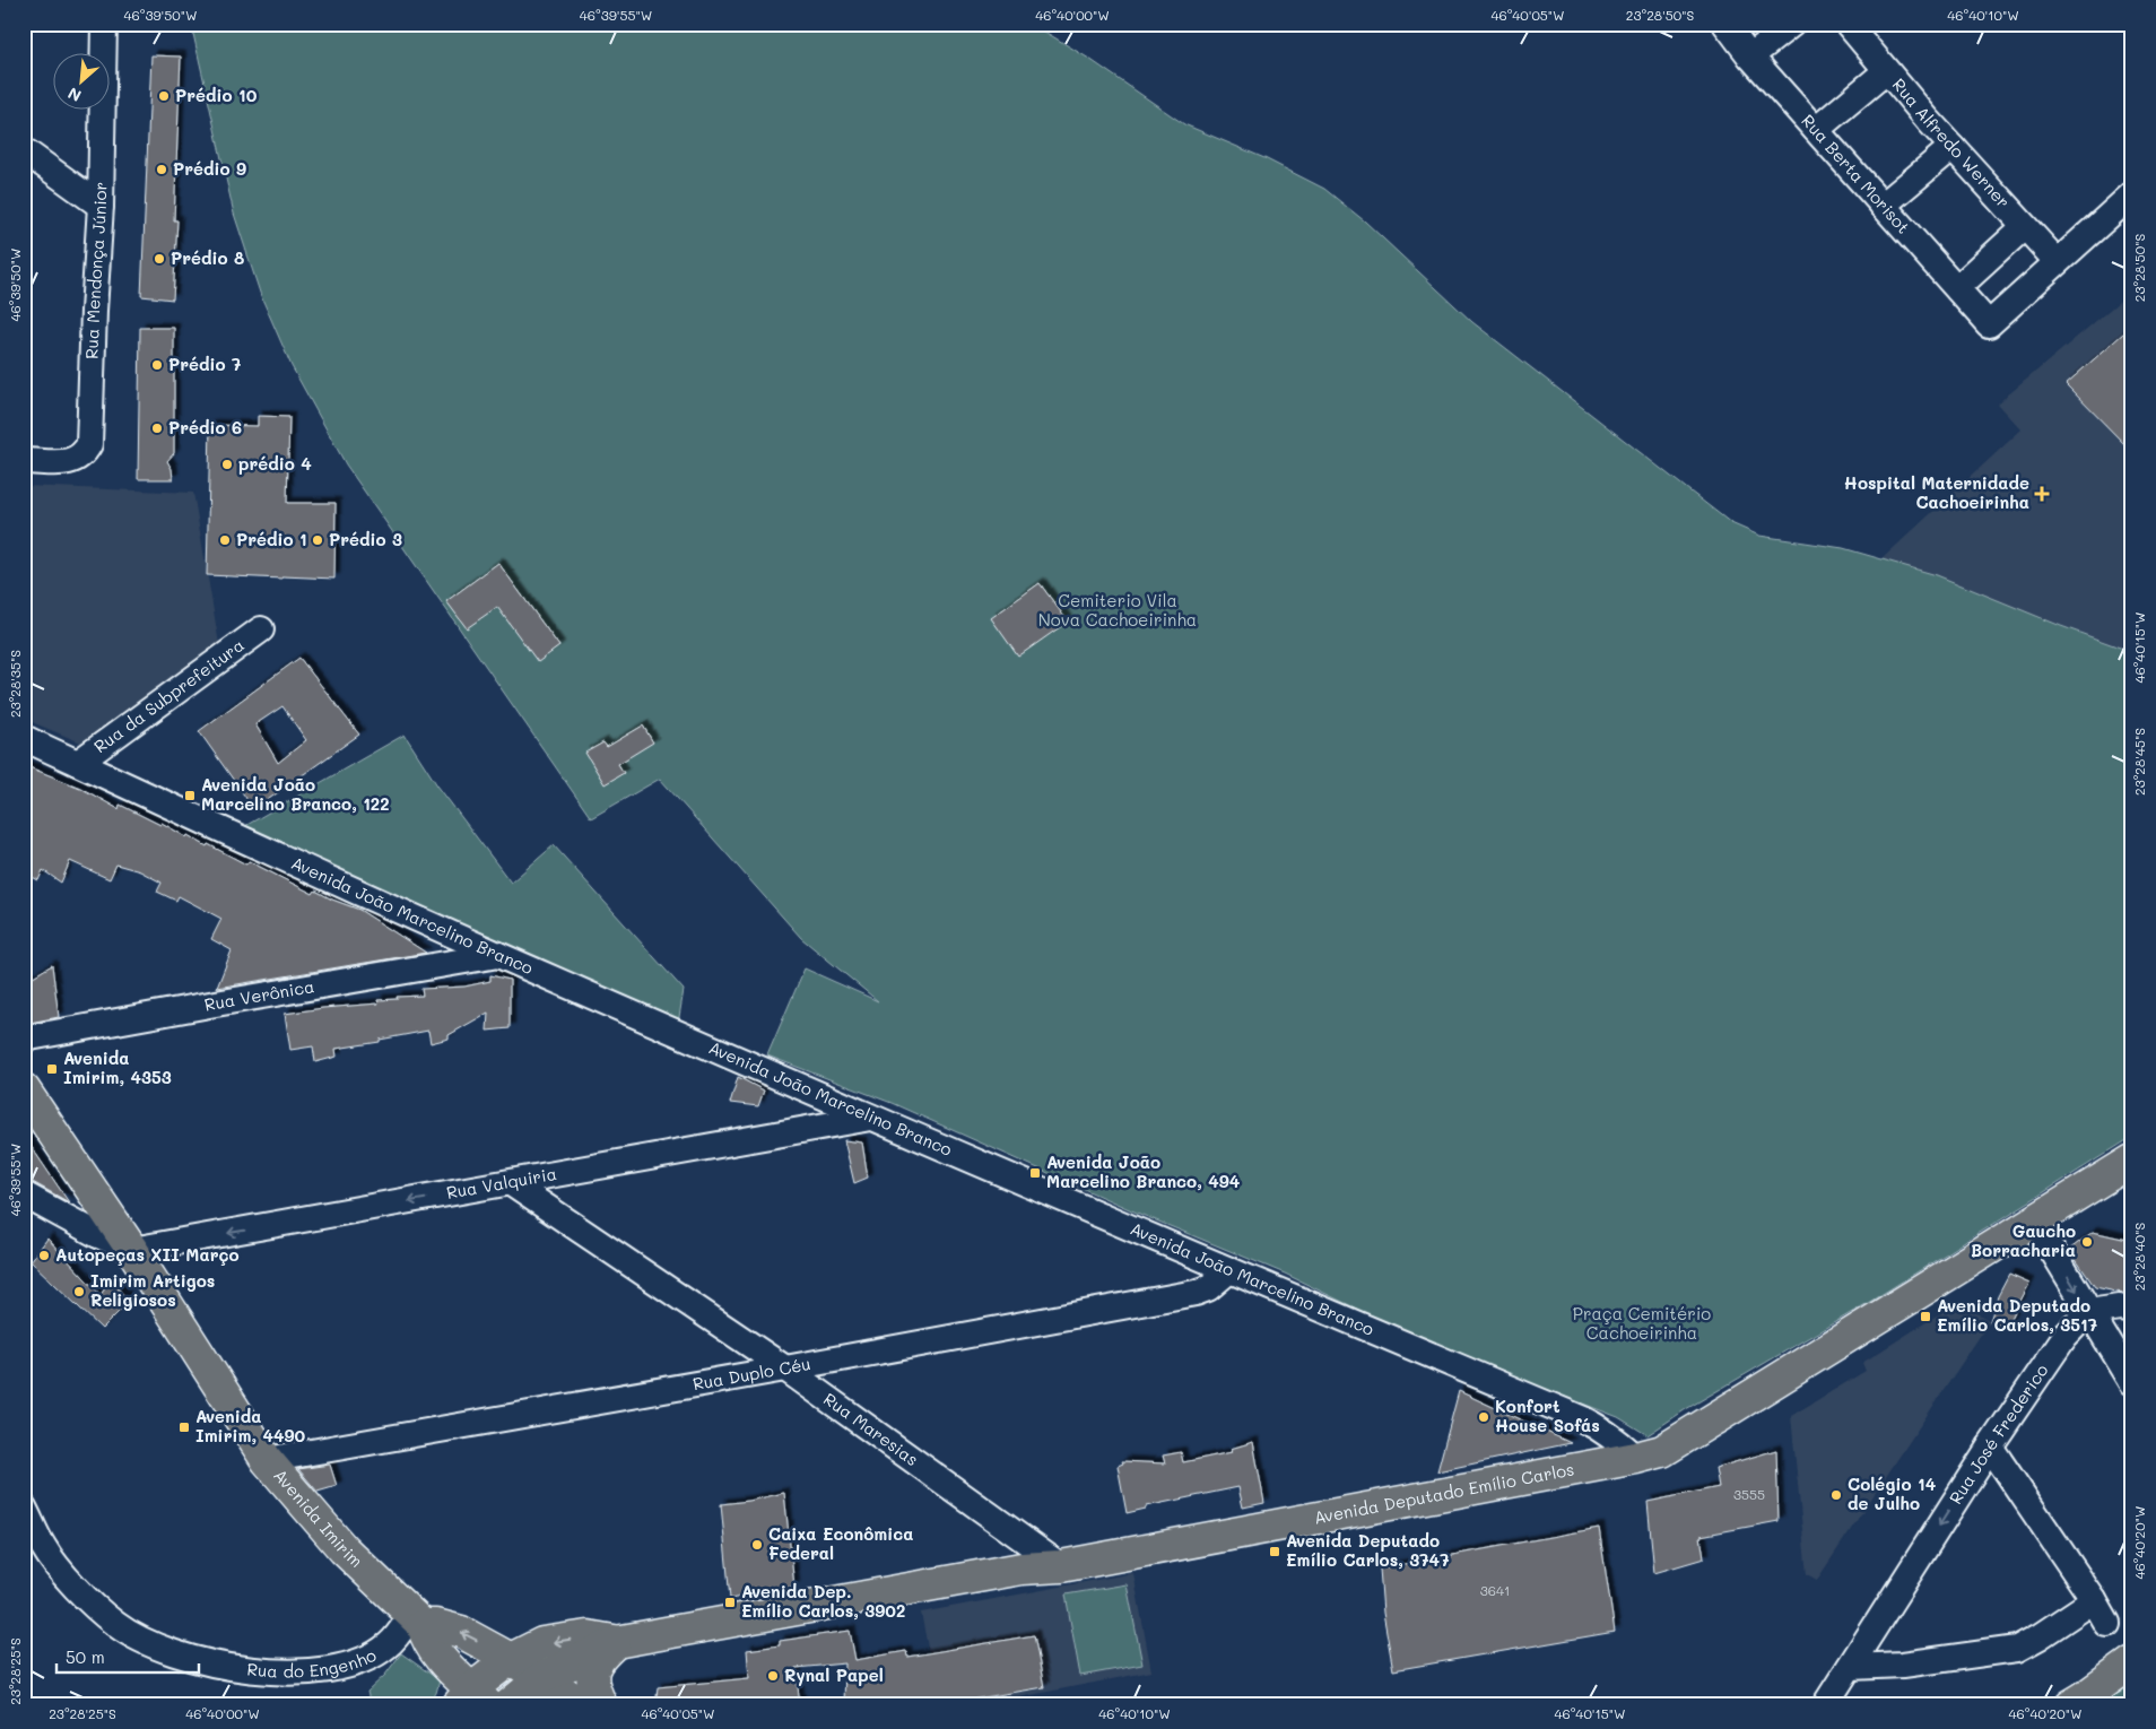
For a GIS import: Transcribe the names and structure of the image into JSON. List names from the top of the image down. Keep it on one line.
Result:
{"streets":{"main road":["Avenida Deputado Emílio Carlos","Avenida Imirim"],"street":["Rua Alfredo Werner","Rua Berta Morisot","Rua Mendonça Júnior","Rua da Subprefeitura","Avenida João Marcelino Branco","Rua Verônica","Rua Valquiria","Rua Duplo Céu","Rua Maresias","Rua José Frederico","Rua do Engenho"]},"crossings":[["Rua Alfredo Werner","Rua Berta Morisot"],["Rua da Subprefeitura","Avenida João Marcelino Branco"],["Avenida João Marcelino Branco","Rua Verônica"],["Avenida João Marcelino Branco","Rua Valquiria"],["Avenida João Marcelino Branco","Rua Duplo Céu"],["Avenida João Marcelino Branco","Avenida Deputado Emílio Carlos"],["Rua Valquiria","Rua Maresias"],["Rua Valquiria","Avenida Imirim"],["Rua Duplo Céu","Rua Maresias"],["Rua Duplo Céu","Avenida Imirim"],["Rua Maresias","Avenida Deputado Emílio Carlos"],["Avenida Deputado Emílio Carlos","Avenida Imirim"],["Avenida Imirim","Rua do Engenho"]],"one_way":["Rua Valquiria","Rua José Frederico"],"parks":["Cemiterio Vila Nova Cachoeirinha","Praça Cemitério Cachoeirinha"],"places":{"other":["Prédio 10","Prédio 9","Prédio 8","Prédio 7","Prédio 6","prédio 4","Prédio 1","Prédio 3","Gaucho Borracharia","Autopeças XII Março","Imirim Artigos Religiosos","Konfort House Sofás","Colégio 14 de Julho","Caixa Econômica Federal","Rynal Papel"],"health":["Hospital Maternidade Cachoeirinha"],"transit":["Avenida João Marcelino Branco, 122","Avenida Imirim, 4353","Avenida João Marcelino Branco, 494","Avenida Deputado Emílio Carlos, 3517","Avenida Imirim, 4490","Avenida Deputado Emílio Carlos, 3747","Avenida Dep. Emílio Carlos, 3902"]},"house_numbers":["3555","3641"],"scale_bar":"50 m","north":"bottom left","coordinates":["46°39'50\"W","46°39'55\"W","46°40'00\"W","46°40'05\"W","23°28'50\"S","46°40'10\"W","46°40'15\"W","23°28'35\"S","23°28'45\"S","23°28'40\"S","46°40'20\"W","23°28'25\"S"]}
